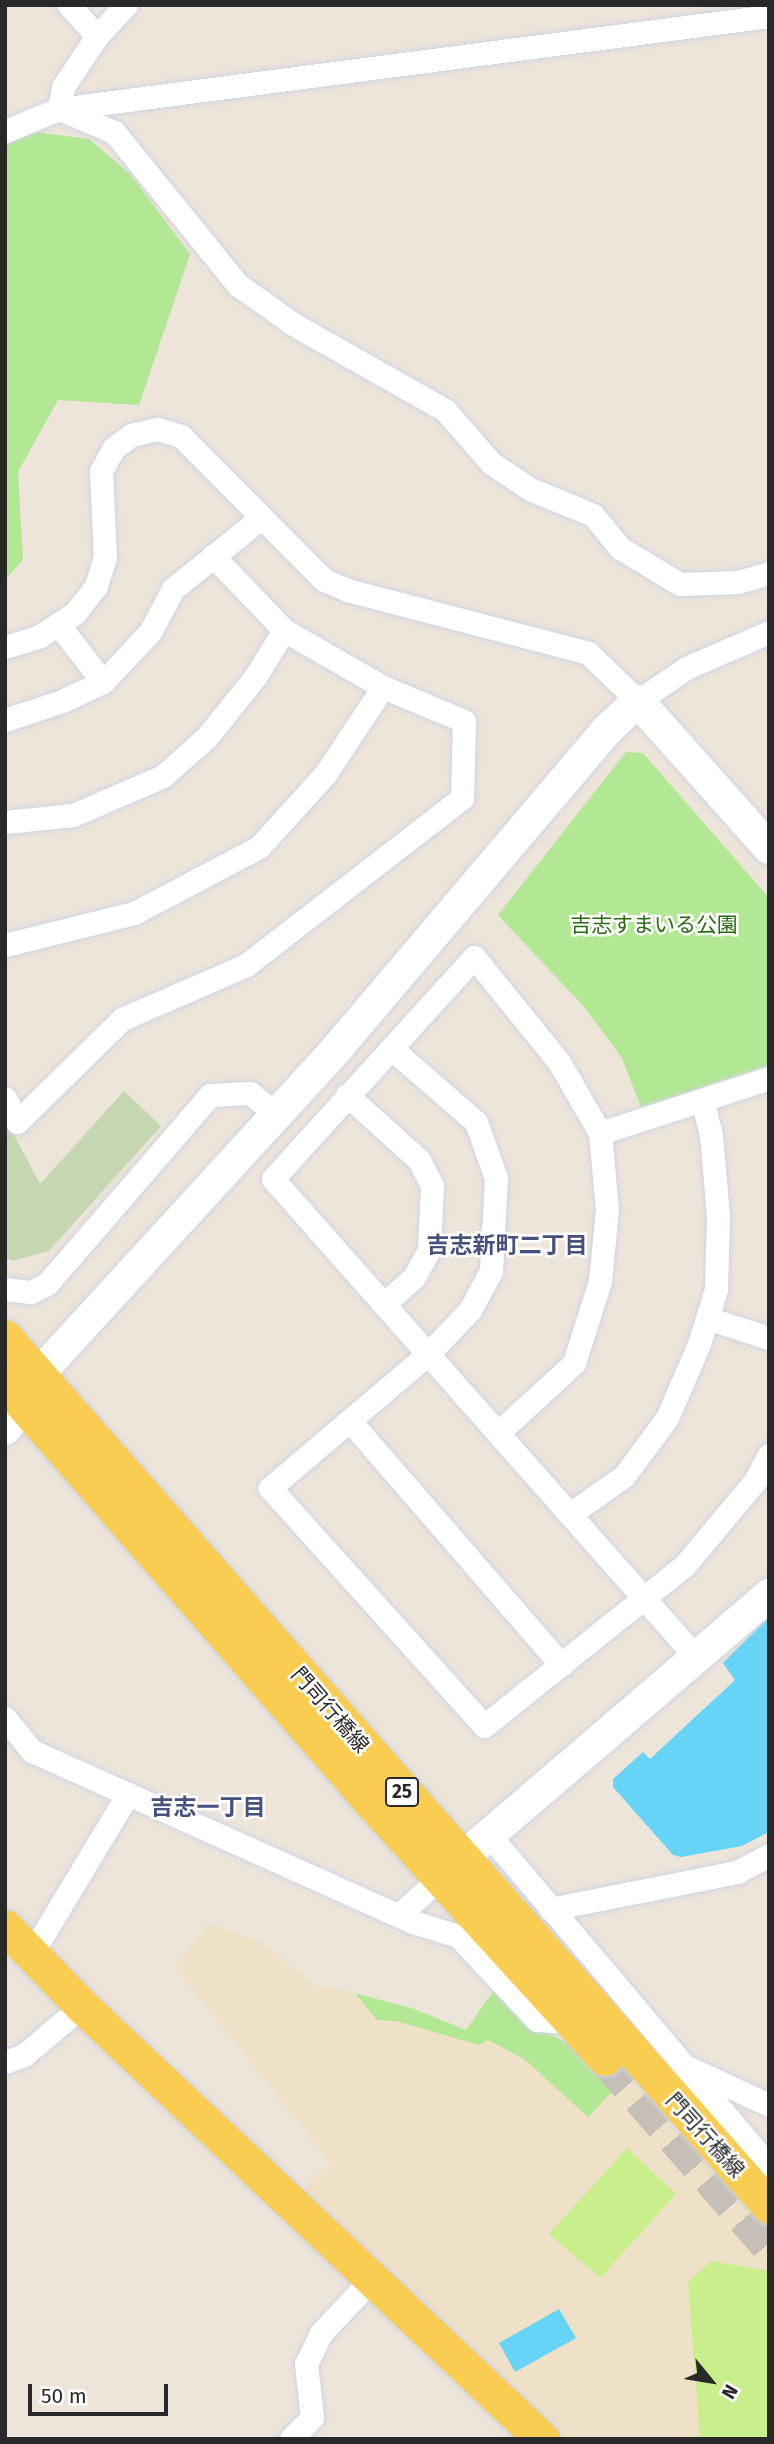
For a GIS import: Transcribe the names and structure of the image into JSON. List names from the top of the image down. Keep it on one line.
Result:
{"streets":{"main road":["門司行橋線","25"]},"districts":["吉志新町二丁目","吉志一丁目"],"parks":["吉志すまいる公園"],"scale_bar":"50 m","north":"bottom right"}
